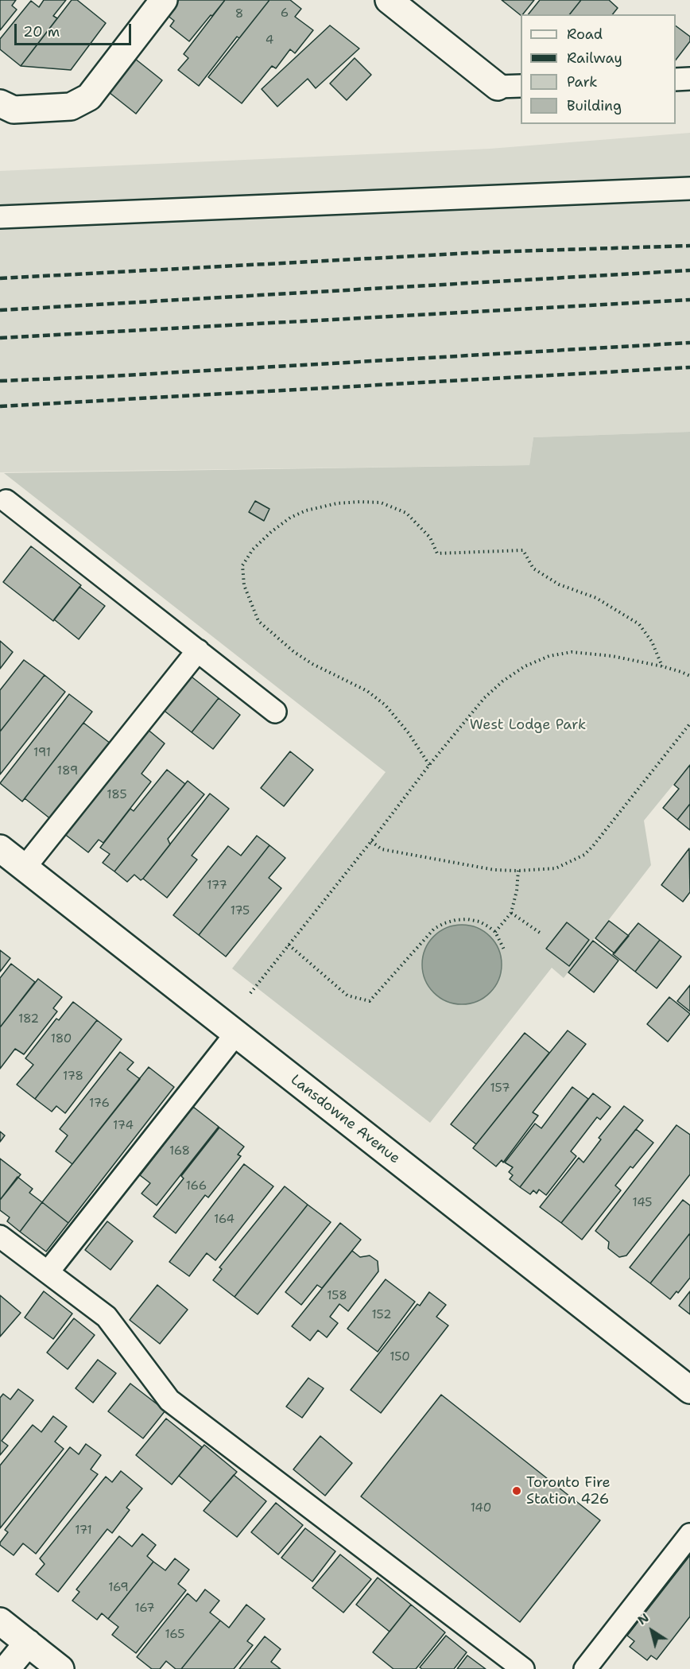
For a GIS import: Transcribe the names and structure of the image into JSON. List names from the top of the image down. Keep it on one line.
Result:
{"streets":{"street":["Lansdowne Avenue"]},"parks":["West Lodge Park"],"places":["Toronto Fire Station 426"],"house_numbers":["6","8","4","191","189","185","177","175","182","180","178","157","176","174","168","166","145","164","158","152","150","140","171","169","167","165"],"legend":["Road","Railway","Park","Building"],"scale_bar":"20 m","north":"top left"}
